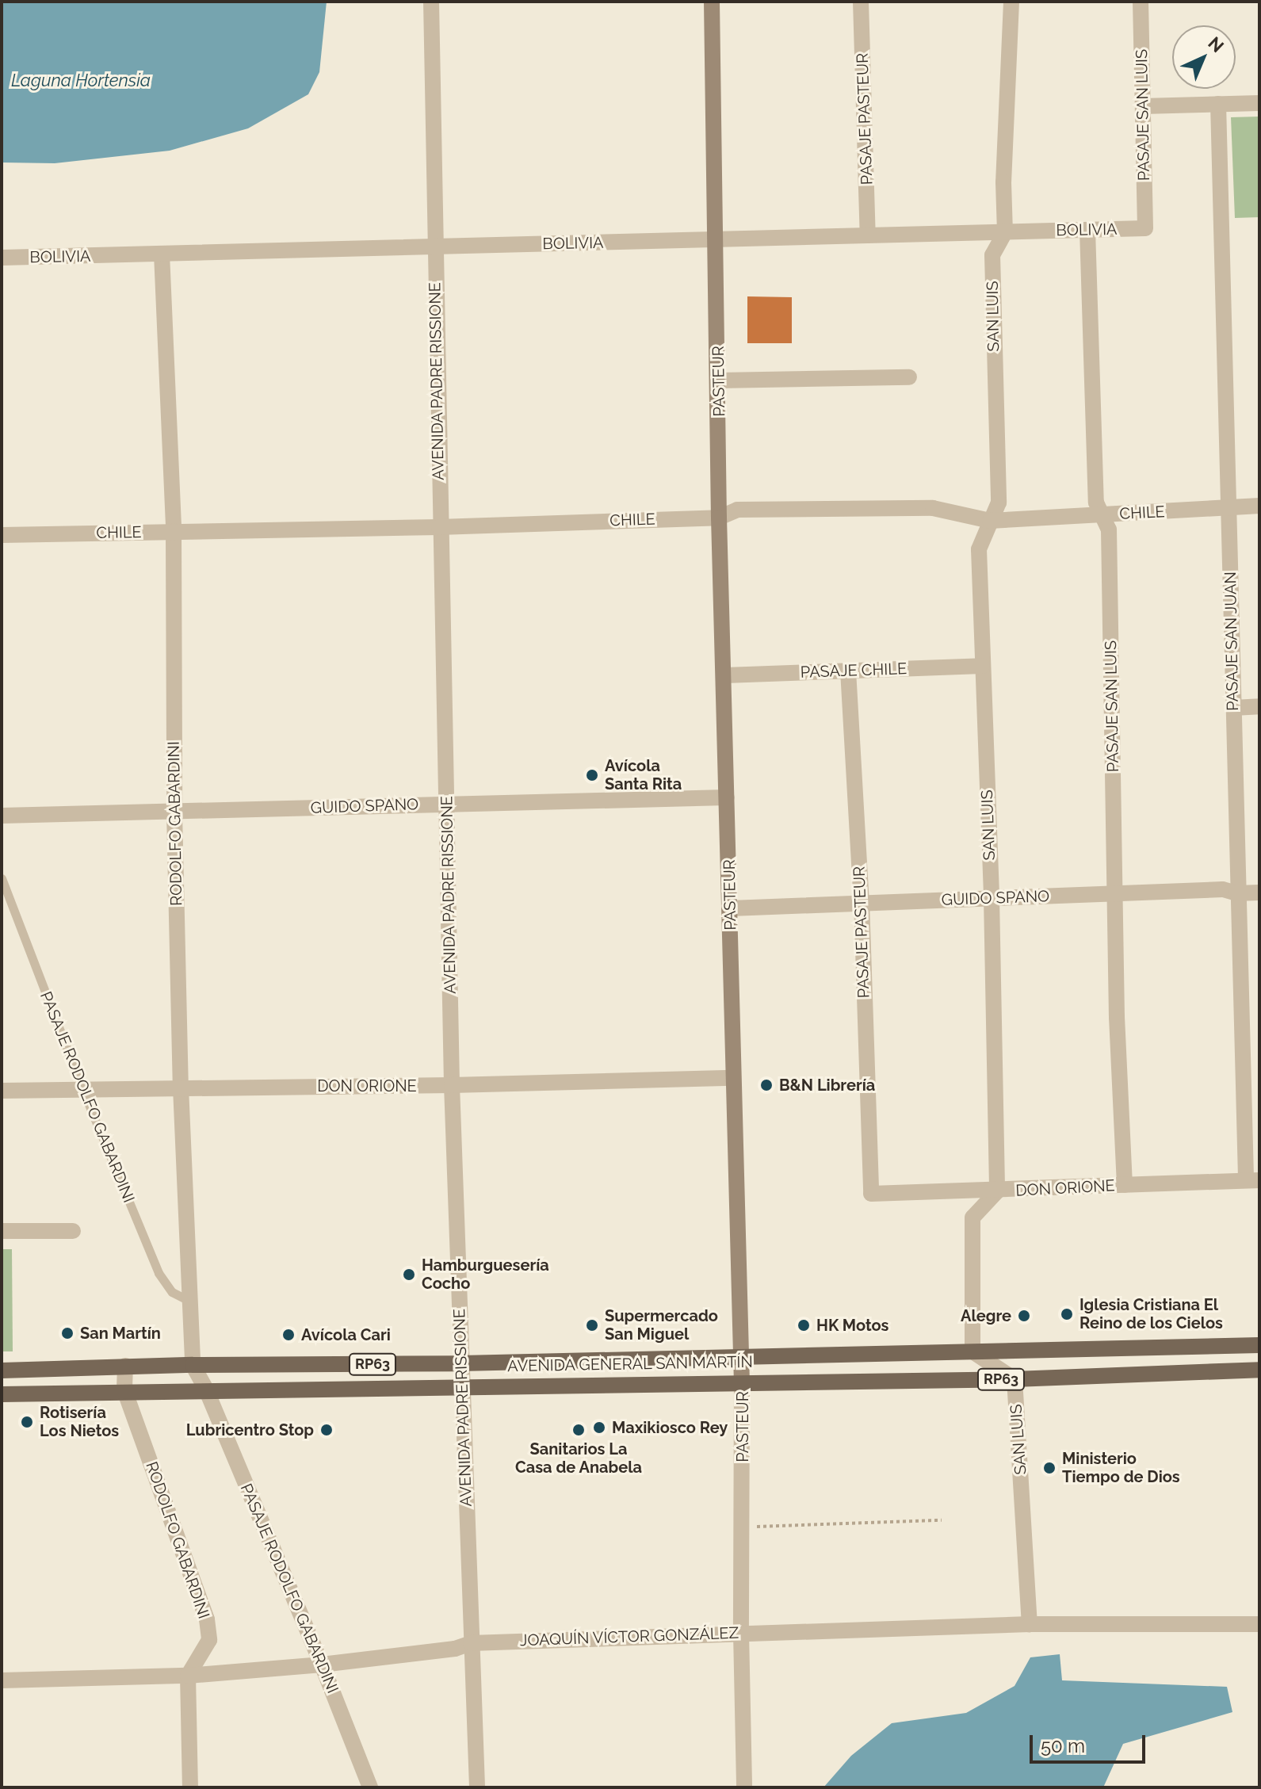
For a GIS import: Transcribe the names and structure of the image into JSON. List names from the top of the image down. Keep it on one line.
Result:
{"streets":{"main road":["RP63","AVENIDA GENERAL SAN MARTÍN"],"street":["PASAJE SAN LUIS","PASAJE PASTEUR","BOLIVIA","SAN LUIS","AVENIDA PADRE RISSIONE","PASTEUR","CHILE","PASAJE SAN JUAN","PASAJE CHILE","GUIDO SPANO","RODOLFO GABARDINI","DON ORIONE","PASAJE RODOLFO GABARDINI","JOAQUÍN VÍCTOR GONZÁLEZ"]},"crossings":[["PASAJE SAN LUIS","BOLIVIA"],["PASAJE SAN LUIS","CHILE"],["PASAJE SAN LUIS","GUIDO SPANO"],["PASAJE SAN LUIS","DON ORIONE"],["PASAJE PASTEUR","BOLIVIA"],["PASAJE PASTEUR","PASAJE CHILE"],["PASAJE PASTEUR","GUIDO SPANO"],["PASAJE PASTEUR","DON ORIONE"],["BOLIVIA","SAN LUIS"],["BOLIVIA","AVENIDA PADRE RISSIONE"],["BOLIVIA","PASTEUR"],["BOLIVIA","RODOLFO GABARDINI"],["SAN LUIS","CHILE"],["SAN LUIS","PASAJE CHILE"],["SAN LUIS","GUIDO SPANO"],["SAN LUIS","DON ORIONE"],["SAN LUIS","AVENIDA GENERAL SAN MARTÍN"],["SAN LUIS","JOAQUÍN VÍCTOR GONZÁLEZ"],["AVENIDA PADRE RISSIONE","CHILE"],["AVENIDA PADRE RISSIONE","GUIDO SPANO"],["AVENIDA PADRE RISSIONE","DON ORIONE"],["AVENIDA PADRE RISSIONE","AVENIDA GENERAL SAN MARTÍN"],["AVENIDA PADRE RISSIONE","JOAQUÍN VÍCTOR GONZÁLEZ"],["PASTEUR","CHILE"],["PASTEUR","PASAJE CHILE"],["PASTEUR","GUIDO SPANO"],["PASTEUR","DON ORIONE"],["PASTEUR","AVENIDA GENERAL SAN MARTÍN"],["PASTEUR","JOAQUÍN VÍCTOR GONZÁLEZ"],["CHILE","PASAJE SAN JUAN"],["CHILE","RODOLFO GABARDINI"],["PASAJE SAN JUAN","GUIDO SPANO"],["PASAJE SAN JUAN","DON ORIONE"],["GUIDO SPANO","RODOLFO GABARDINI"],["RODOLFO GABARDINI","DON ORIONE"],["RODOLFO GABARDINI","PASAJE RODOLFO GABARDINI"],["RODOLFO GABARDINI","AVENIDA GENERAL SAN MARTÍN"],["RODOLFO GABARDINI","JOAQUÍN VÍCTOR GONZÁLEZ"],["DON ORIONE","PASAJE RODOLFO GABARDINI"],["PASAJE RODOLFO GABARDINI","AVENIDA GENERAL SAN MARTÍN"],["PASAJE RODOLFO GABARDINI","JOAQUÍN VÍCTOR GONZÁLEZ"]],"water":["Laguna Hortensia"],"places":["Avícola Santa Rita","B&N Librería","Hamburguesería Cocho","Iglesia Cristiana El Reino de los Cielos","Alegre","Supermercado San Miguel","HK Motos","San Martín","Avícola Cari","Rotisería Los Nietos","Maxikiosco Rey","Lubricentro Stop","Sanitarios La Casa de Anabela","Ministerio Tiempo de Dios"],"scale_bar":"50 m","north":"top right"}
